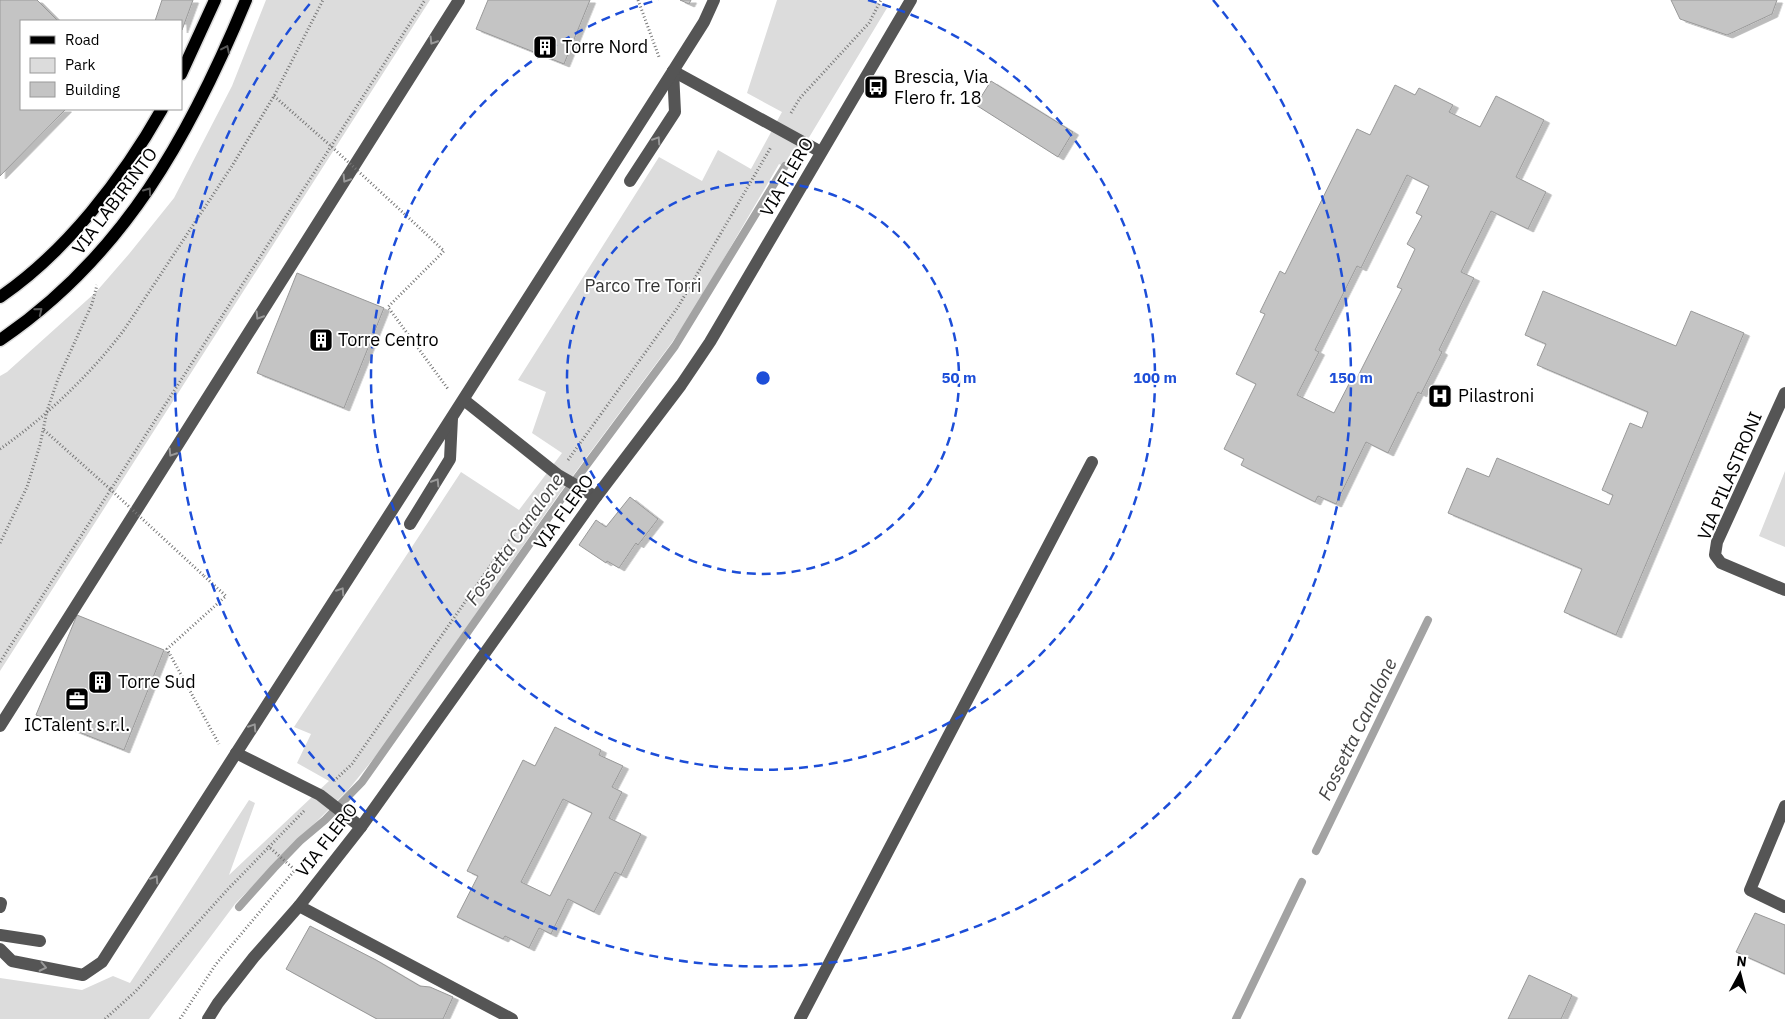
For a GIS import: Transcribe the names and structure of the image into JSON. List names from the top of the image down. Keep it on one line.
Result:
{"streets":{"main road":["VIA LABIRINTO"],"street":["VIA FLERO","VIA PILASTRONI"]},"water":["Fossetta Canalone"],"parks":["Parco Tre Torri"],"places":{"building":["Torre Nord","Torre Centro","Torre Sud"],"bus stop":["Brescia, Via Flero fr. 18"],"hospital":["Pilastroni"],"office":["ICTalent s.r.l."]},"legend":["Road","Park","Building"],"north":"top","rings":["50 m","100 m","150 m"]}
